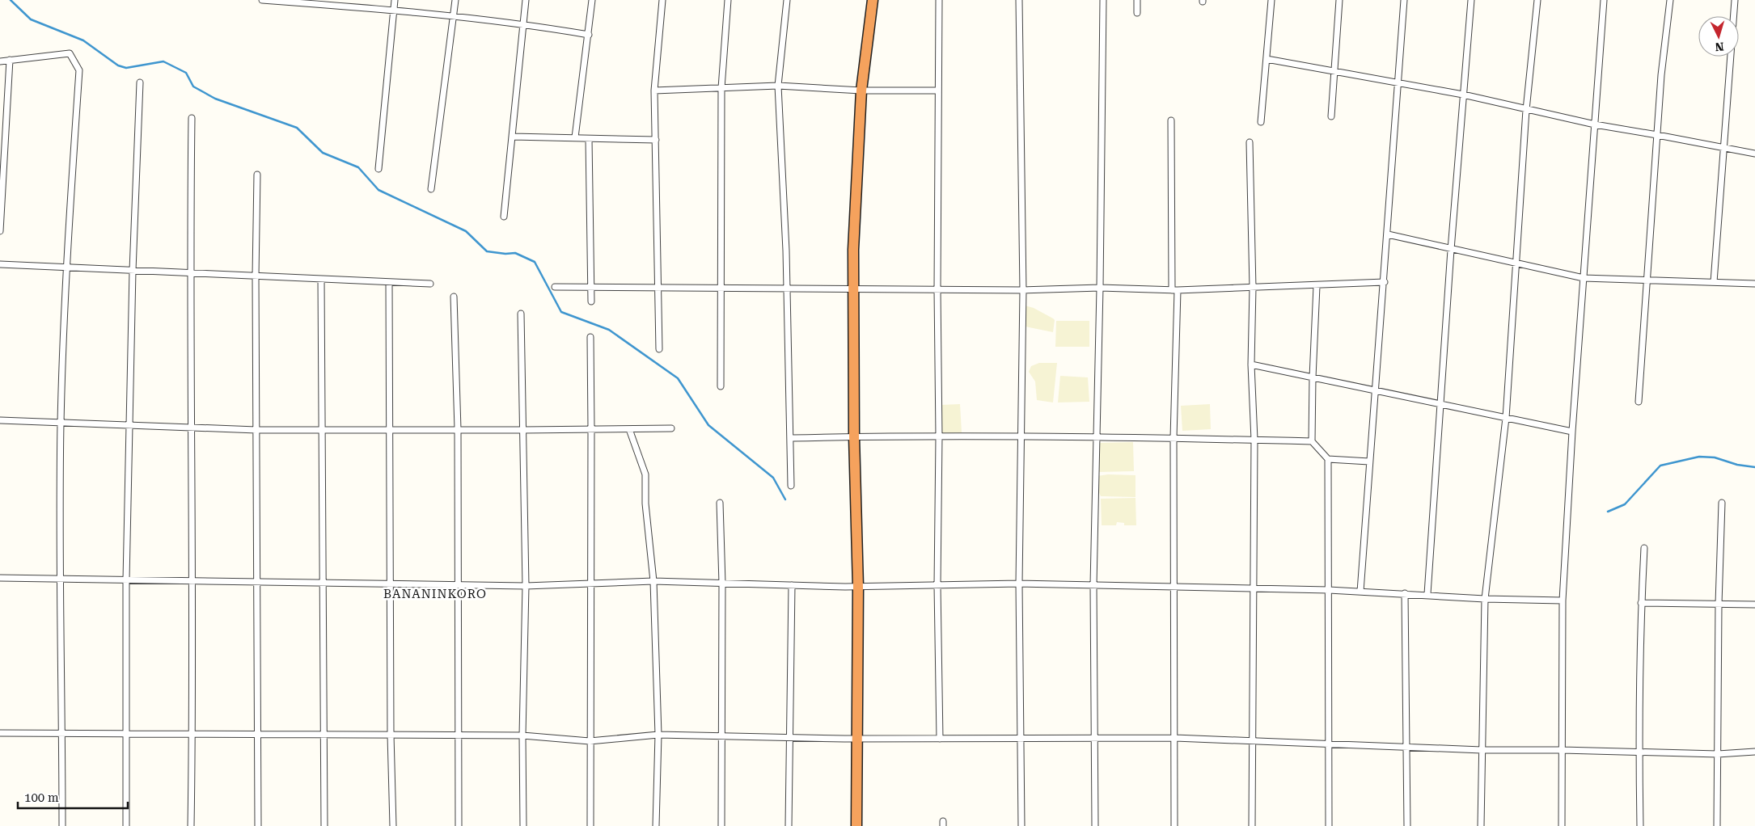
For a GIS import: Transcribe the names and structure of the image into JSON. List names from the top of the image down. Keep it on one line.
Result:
{"districts":["BANANINKORO"],"scale_bar":"100 m","north":"bottom"}
